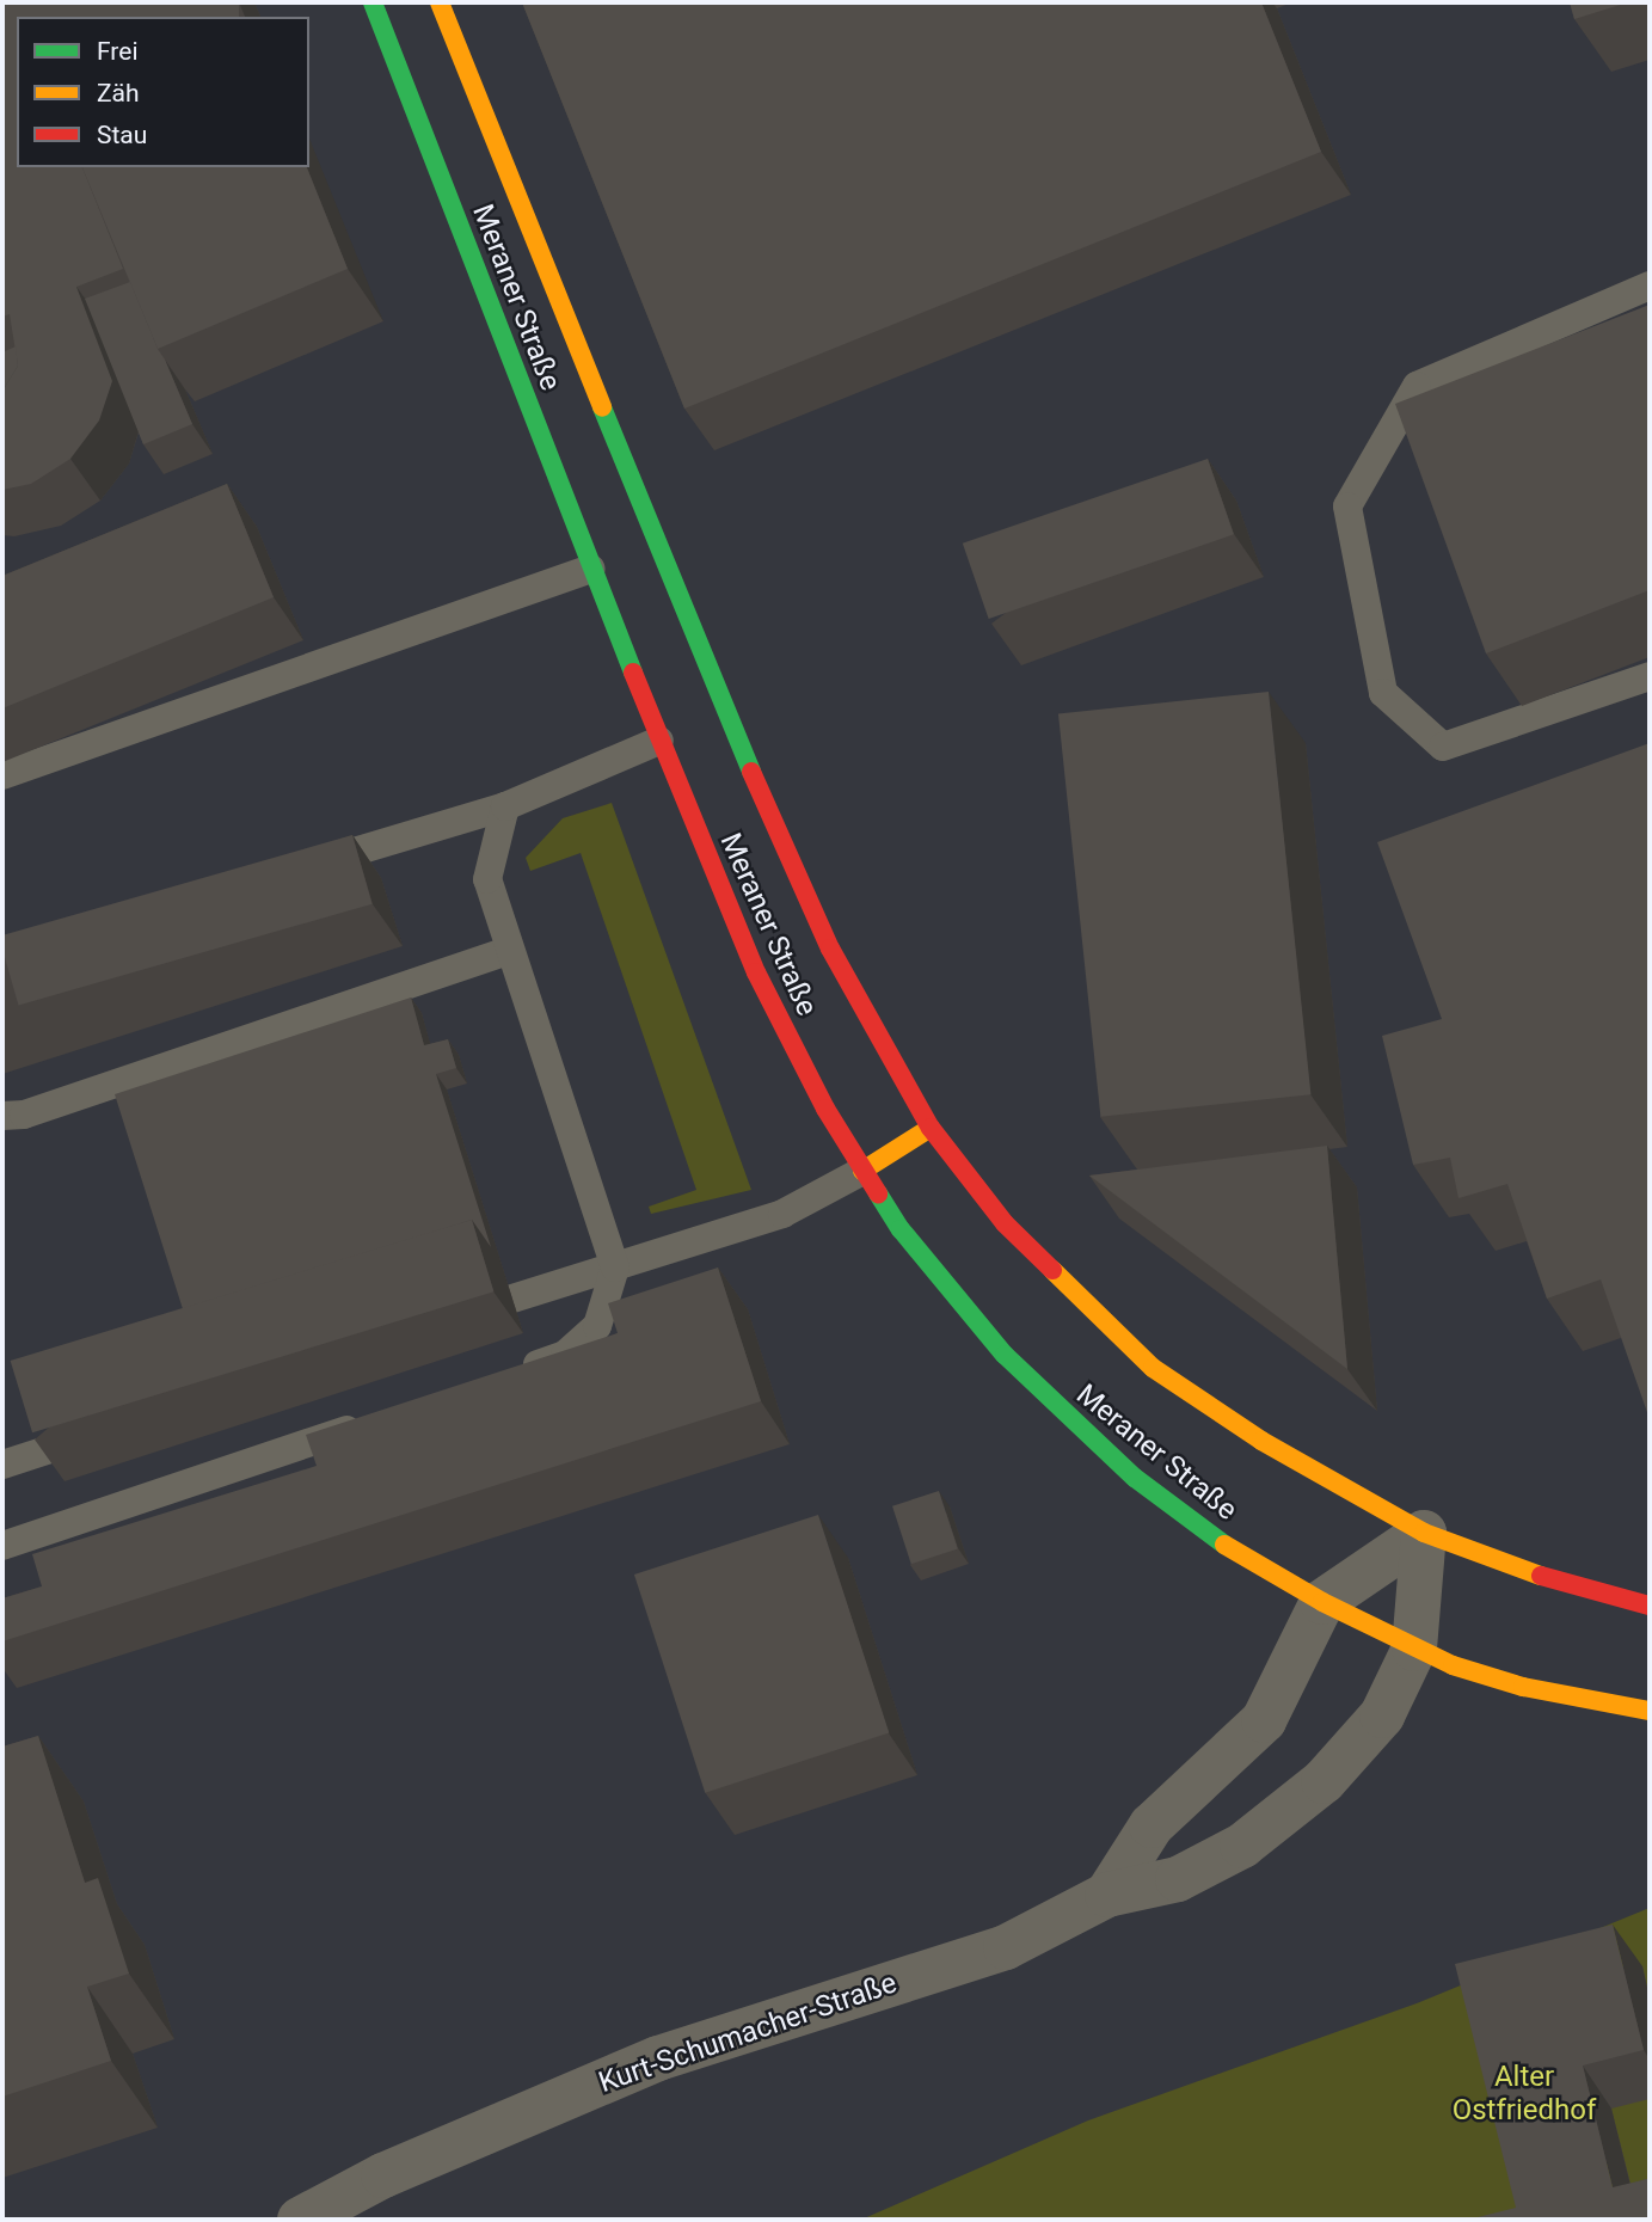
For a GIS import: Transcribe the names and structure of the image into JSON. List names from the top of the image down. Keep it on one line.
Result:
{"streets":{"main road":["Meraner Straße"],"street":["Kurt-Schumacher-Straße"]},"crossings":[["Meraner Straße","Kurt-Schumacher-Straße"]],"parks":["Alter Ostfriedhof"],"legend":["Frei","Zäh","Stau"]}
